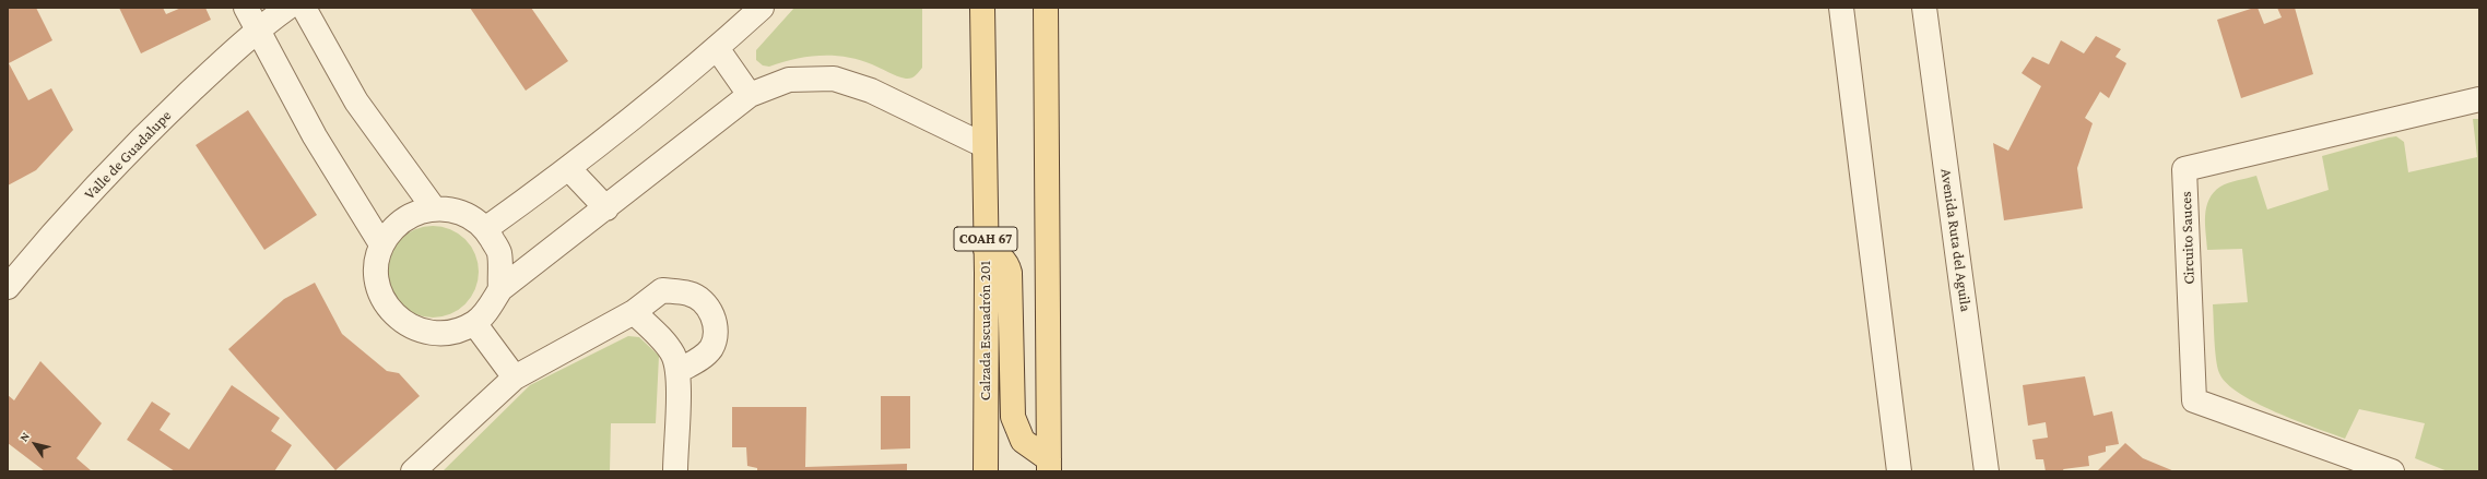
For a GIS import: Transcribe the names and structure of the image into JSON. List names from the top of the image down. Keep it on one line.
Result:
{"streets":{"main road":["COAH 67","Calzada Escuadrón 201"],"street":["Valle de Guadalupe","Circuito Sauces","Avenida Ruta del Aguila"]},"north":"top left"}
